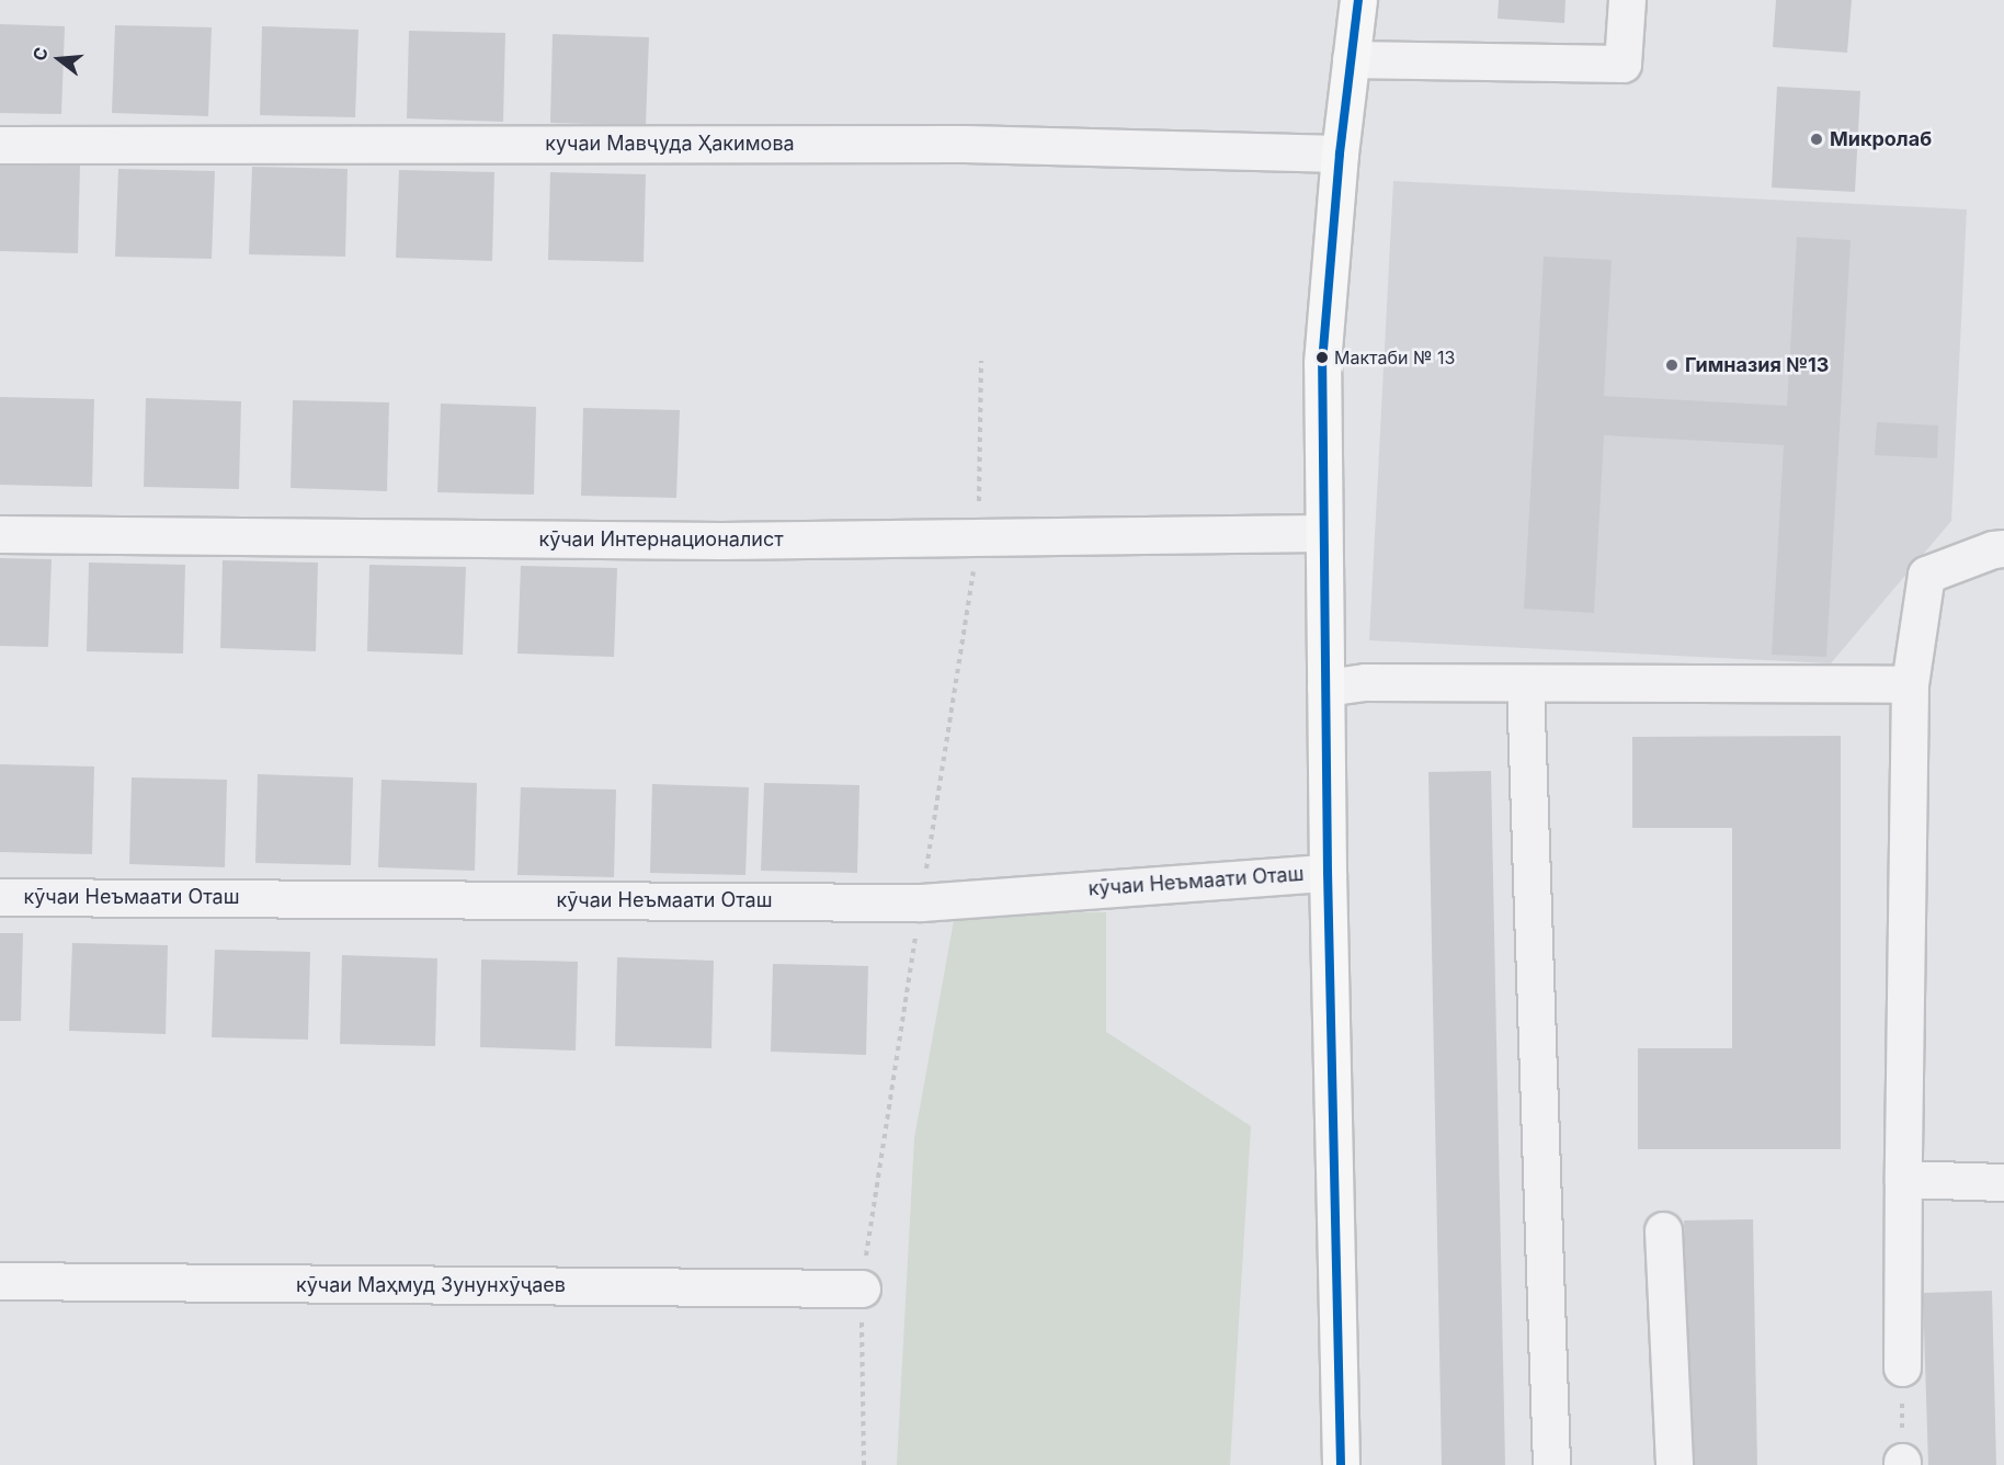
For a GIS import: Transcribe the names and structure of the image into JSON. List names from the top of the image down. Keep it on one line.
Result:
{"streets":{"street":["кучаи Мавҷуда Ҳакимова","кӯчаи Интернационалист","кӯчаи Неъмаати Оташ","кӯчаи Маҳмуд Зунунхӯҷаев"]},"places":["Микролаб","Мактаби № 13","Гимназия №13"],"north":"left"}
